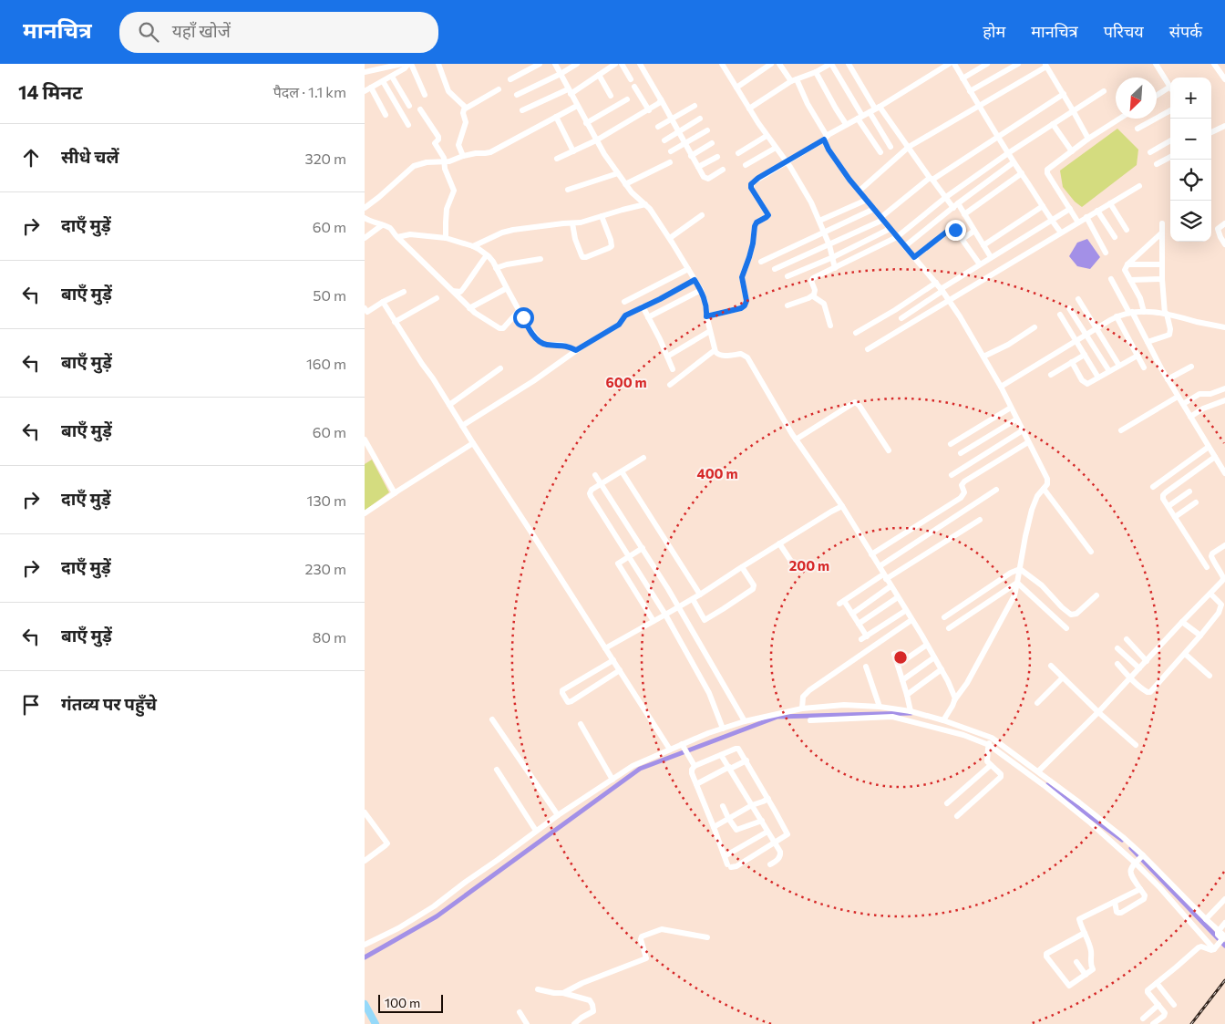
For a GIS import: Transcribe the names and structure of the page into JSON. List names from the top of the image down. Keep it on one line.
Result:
{"scale_bar":"100 m","north":"bottom left","page":{"header":"मानचित्र","search":"यहाँ खोजें","nav":["होम","मानचित्र","परिचय","संपर्क"],"heading":["14 मिनट","पैदल · 1.1 km"],"map_buttons":["+","−"],"list":[["सीधे चलें","320 m"],["दाएँ मुड़ें","60 m"],["बाएँ मुड़ें","50 m"],["बाएँ मुड़ें","160 m"],["बाएँ मुड़ें","60 m"],["दाएँ मुड़ें","130 m"],["दाएँ मुड़ें","230 m"],["बाएँ मुड़ें","80 m"],"गंतव्य पर पहुँचे"],"scale":"100 m"},"rings":["600 m","400 m","200 m"]}
